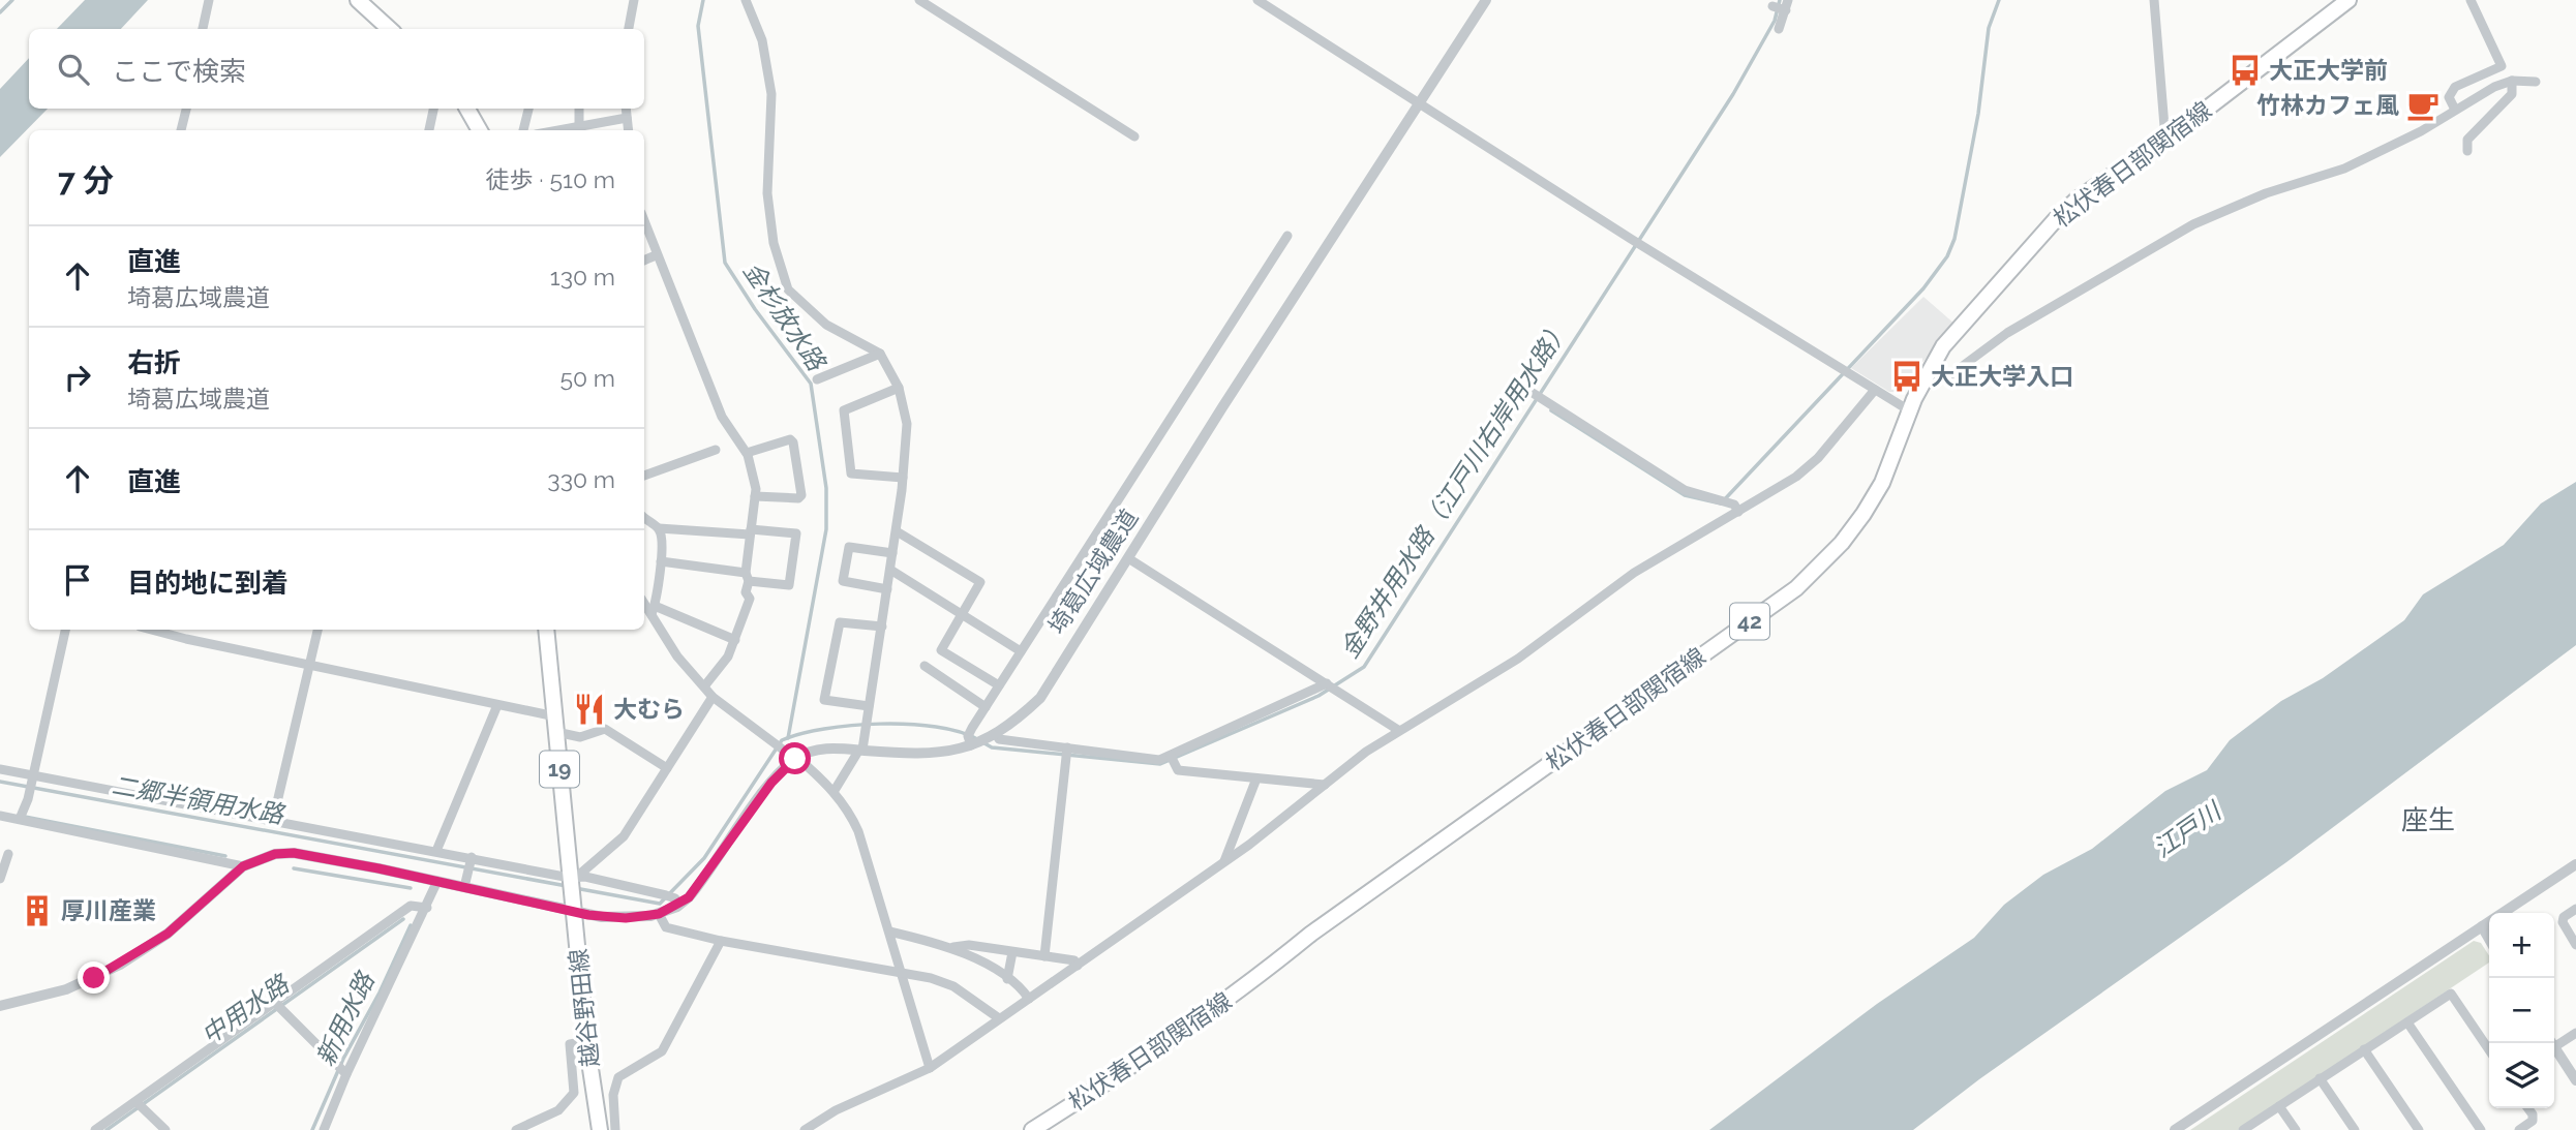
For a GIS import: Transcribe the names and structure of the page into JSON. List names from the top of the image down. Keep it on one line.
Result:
{"streets":{"main road":["松伏春日部関宿線","42","19","越谷野田線"],"street":["埼葛広域農道"]},"districts":["座生"],"water":["金杉放水路","金野井用水路（江戸川右岸用水路）","二郷半領用水路","江戸川","中用水路","新用水路"],"places":{"bus stop":["大正大学前","大正大学入口"],"cafe":["竹林カフェ風"],"restaurant":["大むら"],"building":["厚川産業"]},"page":{"search":"ここで検索","heading":["7 分","徒歩 · 510 m"],"list":[["直進","埼葛広域農道","130 m"],["右折","埼葛広域農道","50 m"],["直進","330 m"],"目的地に到着"],"map_buttons":["+","−"]}}
